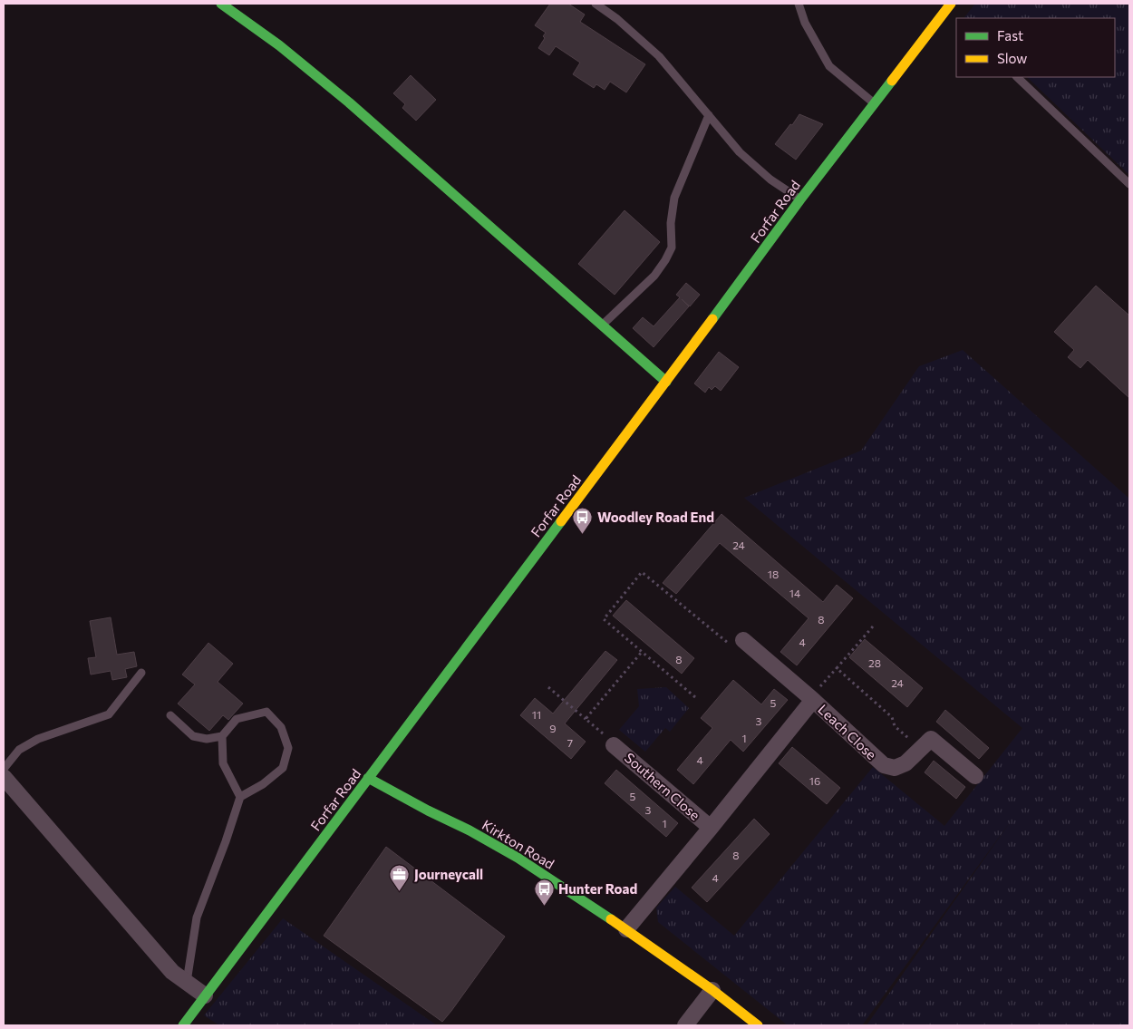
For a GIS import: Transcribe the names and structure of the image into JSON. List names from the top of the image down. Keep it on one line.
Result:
{"streets":{"main road":["Forfar Road","Kirkton Road"],"street":["Leach Close","Southern Close"]},"crossings":[["Forfar Road","Kirkton Road"]],"places":{"bus stop":["Woodley Road End","Hunter Road"],"office":["Journeycall"]},"house_numbers":["24","18","14","8","4","8","28","24","5","11","3","9","1","7","4","16","5","3","1","8","4"],"legend":["Fast","Slow"]}
